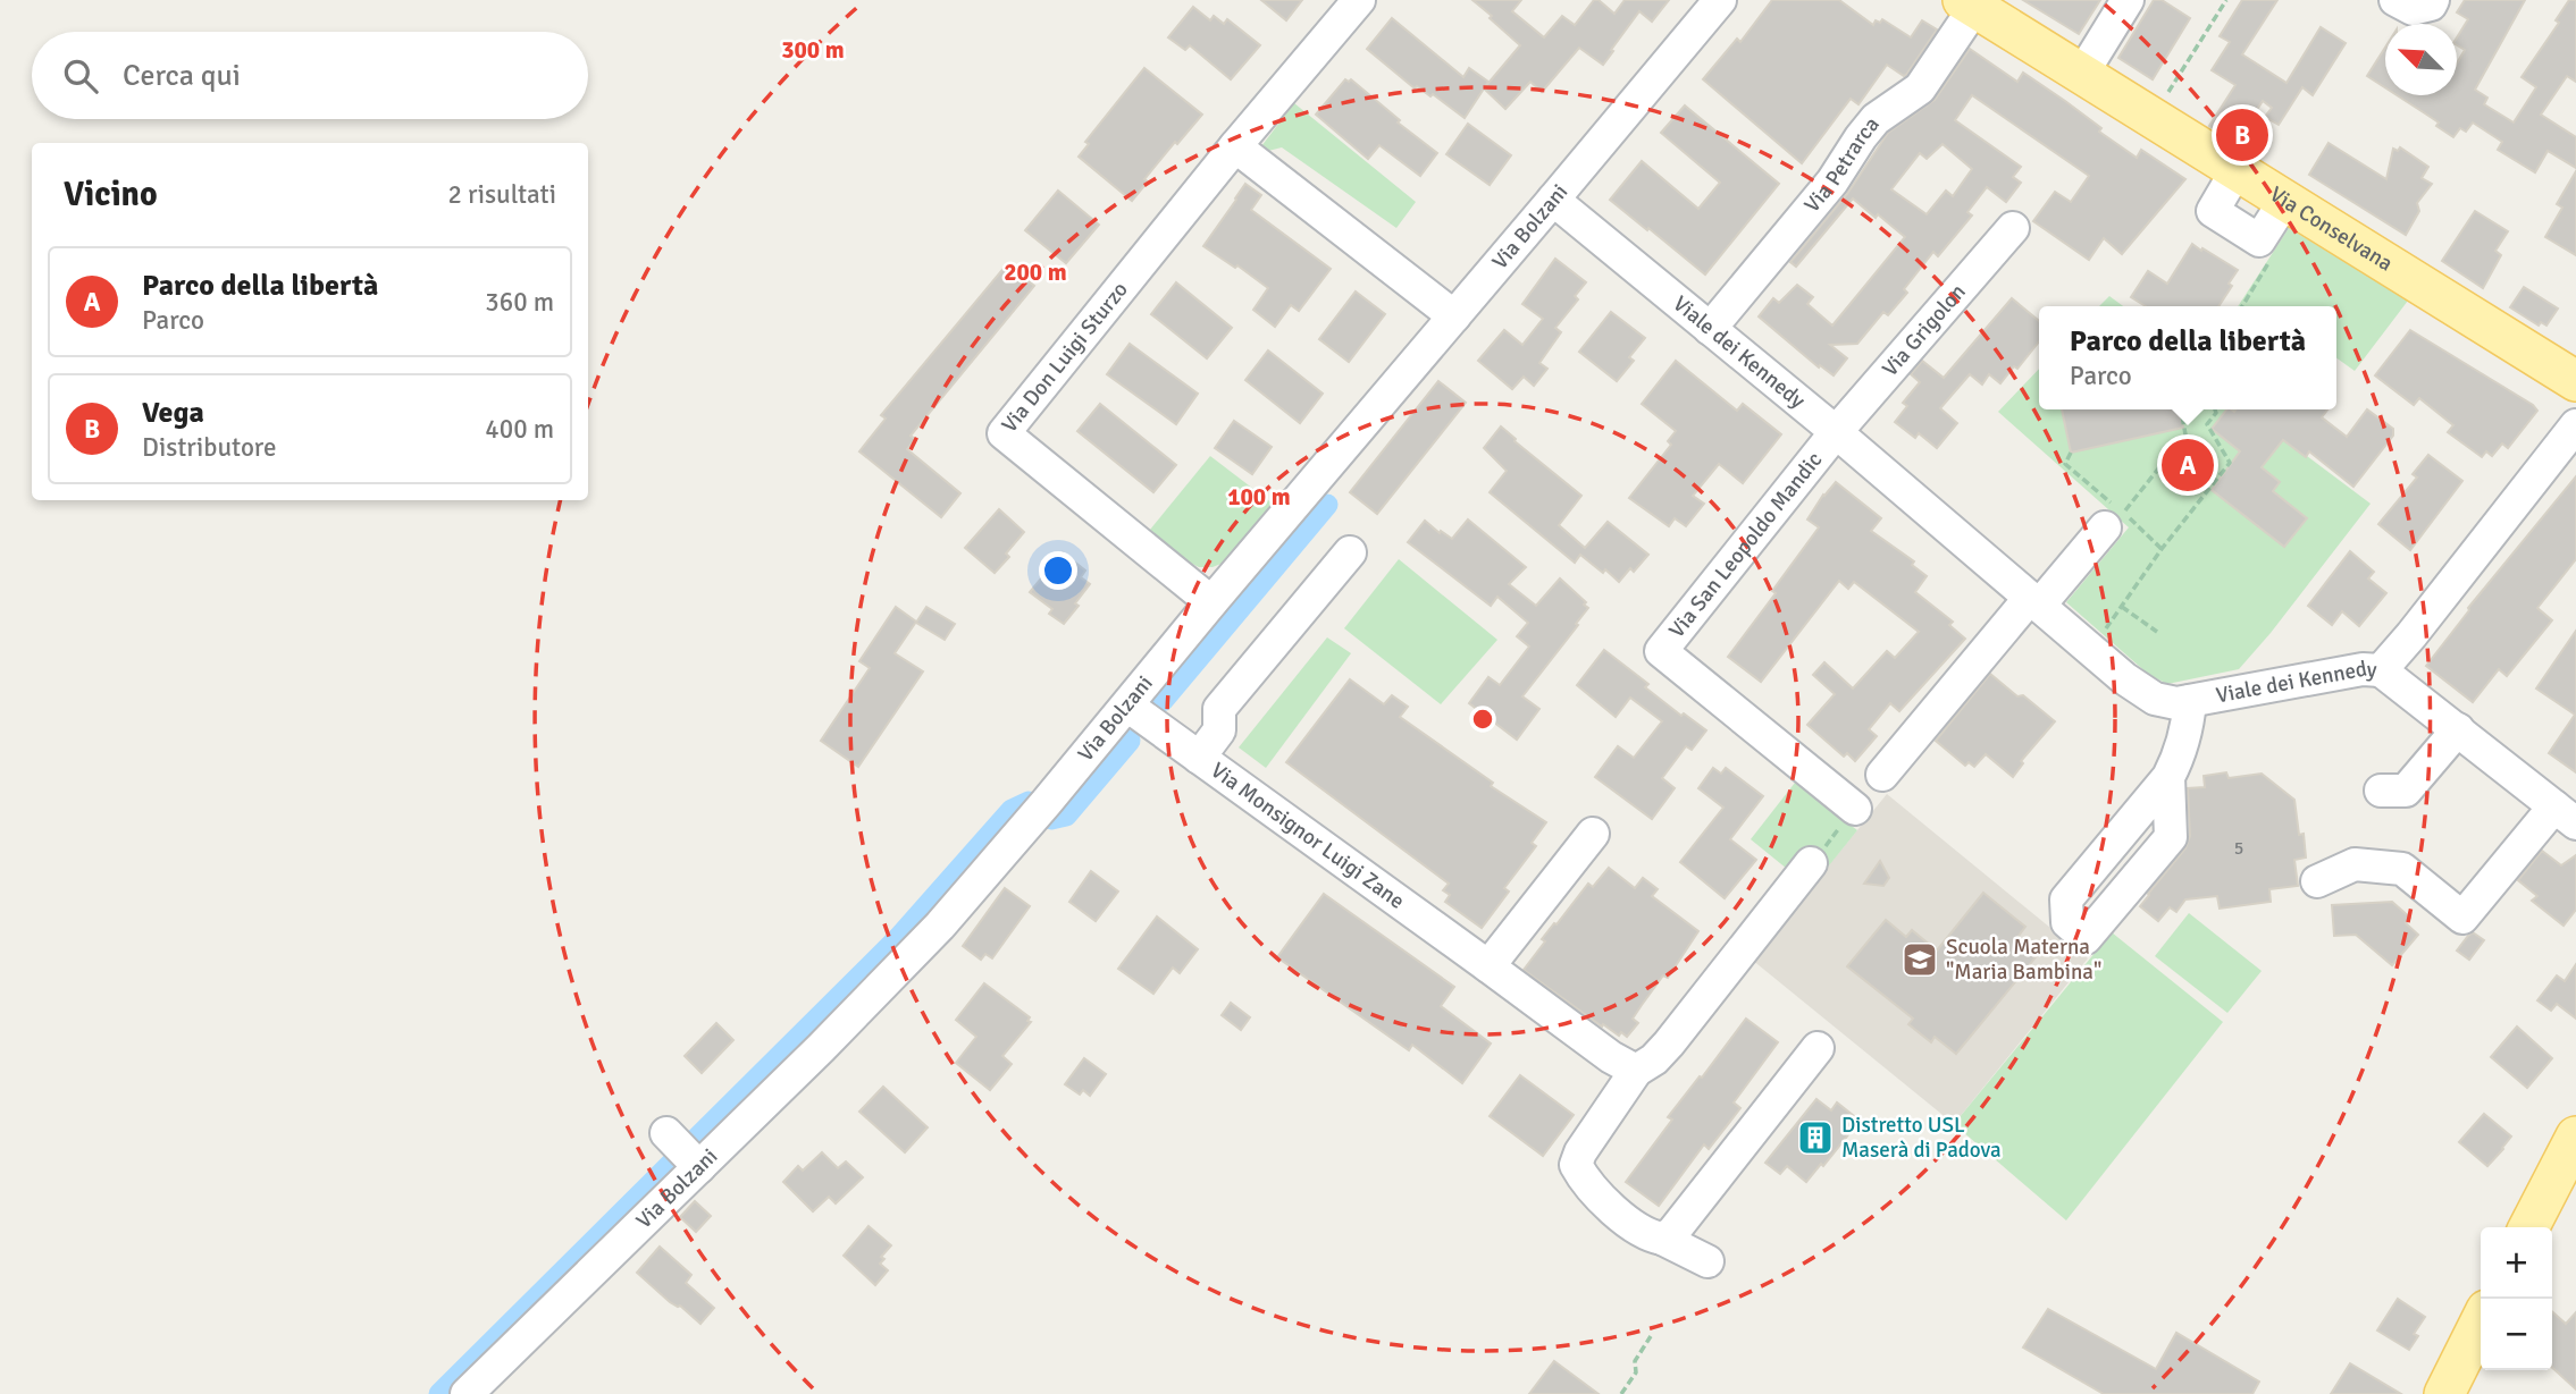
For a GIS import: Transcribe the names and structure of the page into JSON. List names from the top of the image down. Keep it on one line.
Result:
{"streets":{"main road":["Via Conselvana"],"street":["Via Petrarca","Via Bolzani","Via Grigolon","Viale dei Kennedy","Via Don Luigi Sturzo","Via San Leopoldo Mandic","Via Monsignor Luigi Zane"]},"crossings":[["Via Petrarca","Via Conselvana"],["Via Petrarca","Viale dei Kennedy"],["Via Bolzani","Viale dei Kennedy"],["Via Bolzani","Via Don Luigi Sturzo"],["Via Bolzani","Via Monsignor Luigi Zane"],["Via Grigolon","Viale dei Kennedy"],["Via Grigolon","Via San Leopoldo Mandic"],["Viale dei Kennedy","Via San Leopoldo Mandic"]],"places":{"school or university":["Scuola Materna \"Maria Bambina\""],"building":["Distretto USL Maserà di Padova"]},"house_numbers":["5"],"north":"top left","page":{"search":"Cerca qui","pins":["B","A"],"heading":["Vicino","2 risultati"],"list":[{"mark":"A","name":"Parco della libertà","note":"Parco","value":"360 m"},{"mark":"B","name":"Vega","note":"Distributore","value":"400 m"}],"popup":["Parco della libertà","Parco"],"map_buttons":["+","−"]},"rings":["300 m","200 m","100 m"]}
